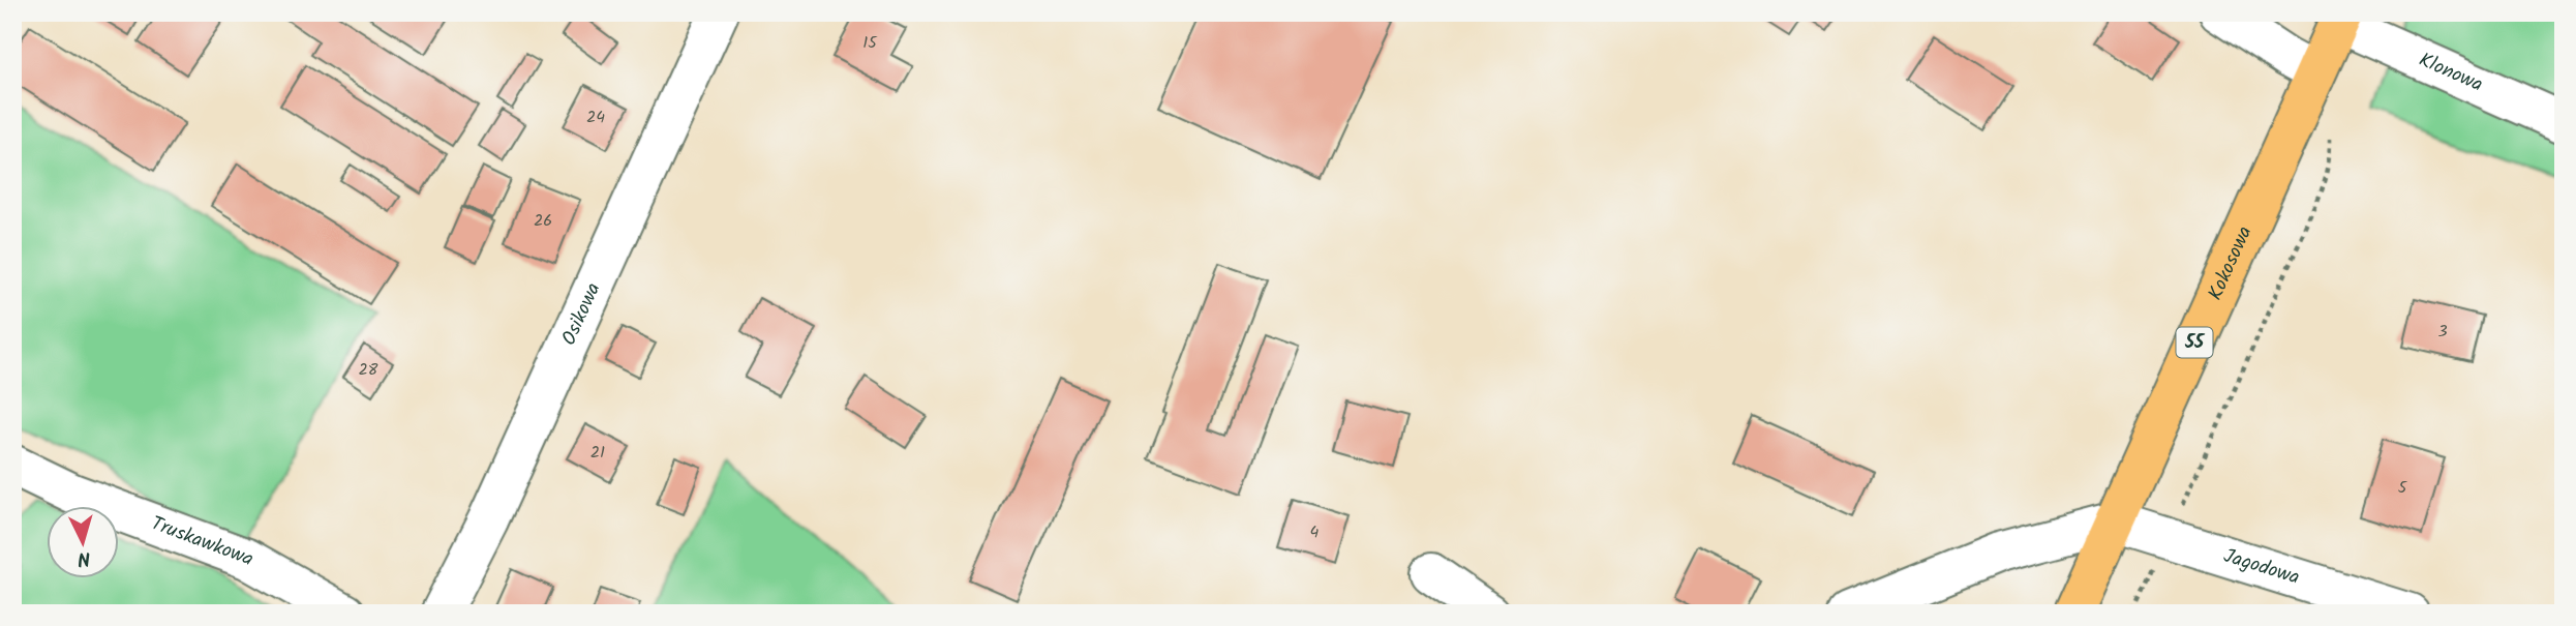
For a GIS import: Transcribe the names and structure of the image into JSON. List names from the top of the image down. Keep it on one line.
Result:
{"streets":{"main road":["Kokosowa","55"],"street":["Klonowa","Osikowa","Truskawkowa","Jagodowa"]},"crossings":[["Klonowa","55"],["Kokosowa","55"],["Kokosowa","Jagodowa"]],"house_numbers":["15","24","26","3","28","21","5","4"],"north":"bottom"}
